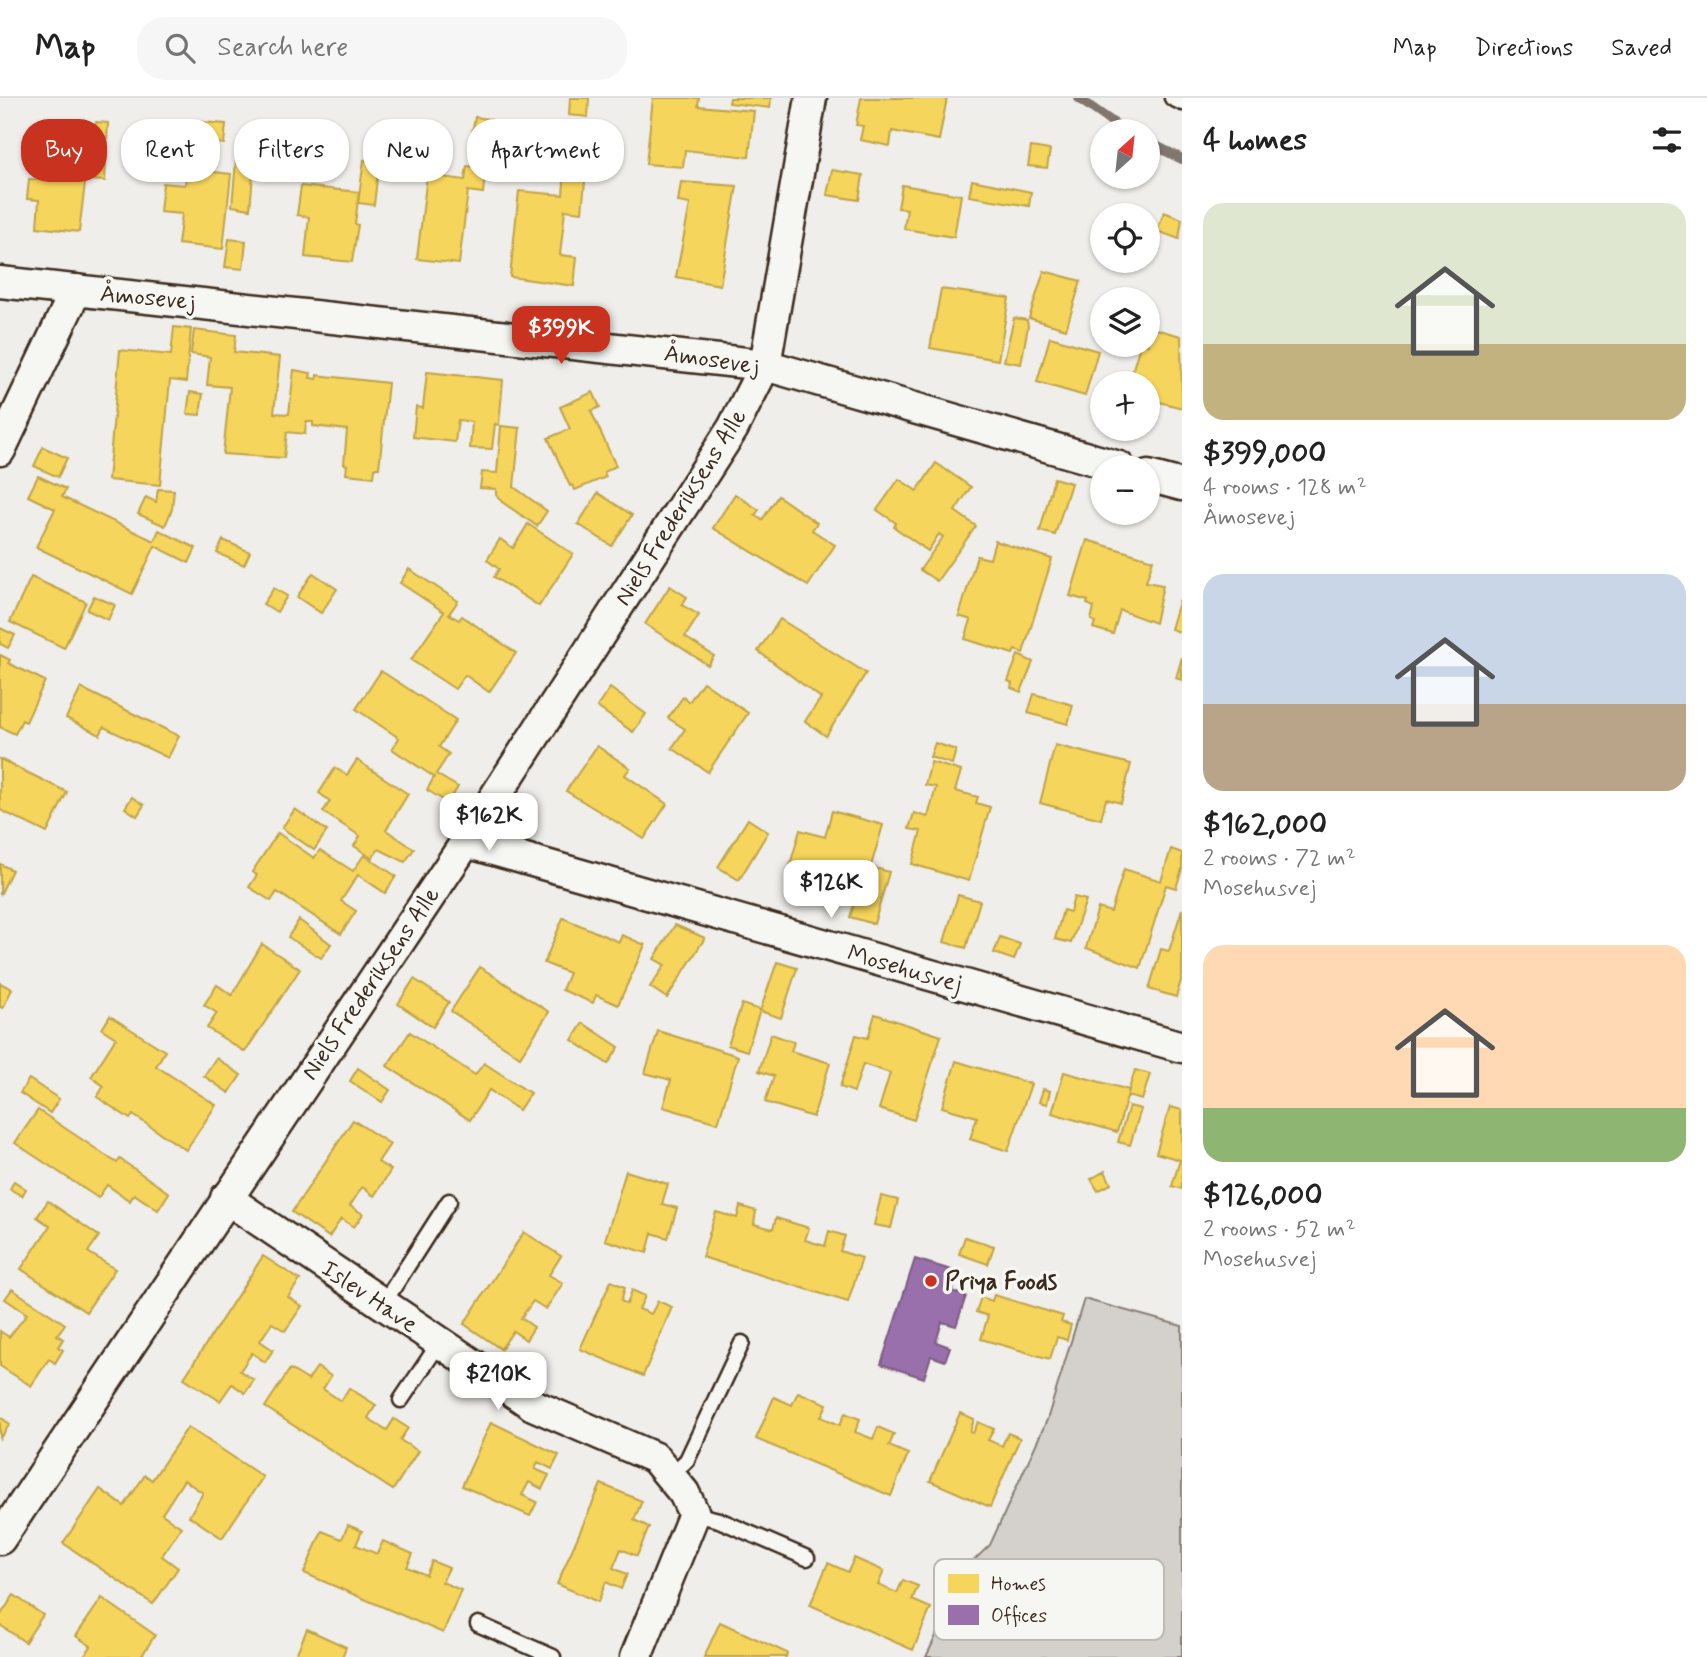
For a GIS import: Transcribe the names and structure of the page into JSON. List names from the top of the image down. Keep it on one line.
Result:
{"streets":{"street":["Åmosevej","Niels Frederiksens Alle","Mosehusvej","Islev Have"]},"crossings":[["Åmosevej","Niels Frederiksens Alle"],["Niels Frederiksens Alle","Mosehusvej"],["Niels Frederiksens Alle","Islev Have"]],"places":["Priya Foods"],"legend":["Homes","Offices"],"north":"top right","page":{"header":"Map","search":"Search here","nav":["Map","Directions","Saved"],"heading":"4 homes","map_buttons":["+","−"],"chip":["Buy","Rent","Filters","New","Apartment"],"list":[{"name":"$399,000","note":"4 rooms · 128 m² · Åmosevej"},{"name":"$162,000","note":"2 rooms · 72 m² · Mosehusvej"},{"name":"$126,000","note":"2 rooms · 52 m² · Mosehusvej"}],"price":["$399K","$162K","$126K","$210K"]}}
